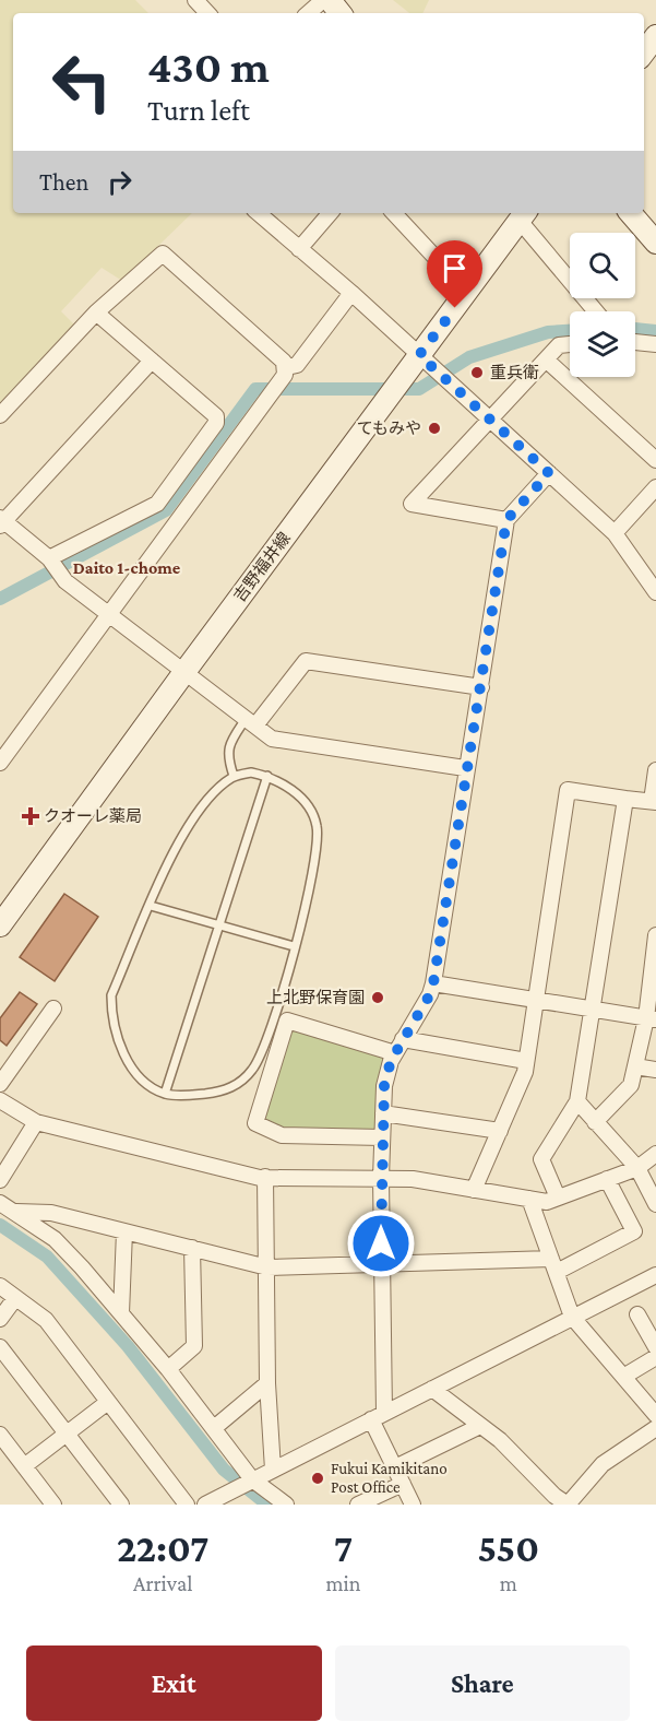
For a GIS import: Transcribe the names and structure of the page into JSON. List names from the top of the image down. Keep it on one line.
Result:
{"streets":{"main road":["吉野福井線"]},"districts":["Daito 1-chome"],"places":{"other":["重兵衛","てもみや","上北野保育園","Fukui Kamikitano Post Office"],"health":["クオーレ薬局"]},"page":{"turn":["430 m","Turn left"],"then":"Then","eta":["22:07","Arrival","7","min","550","m"],"buttons":["Exit","Share"]}}
